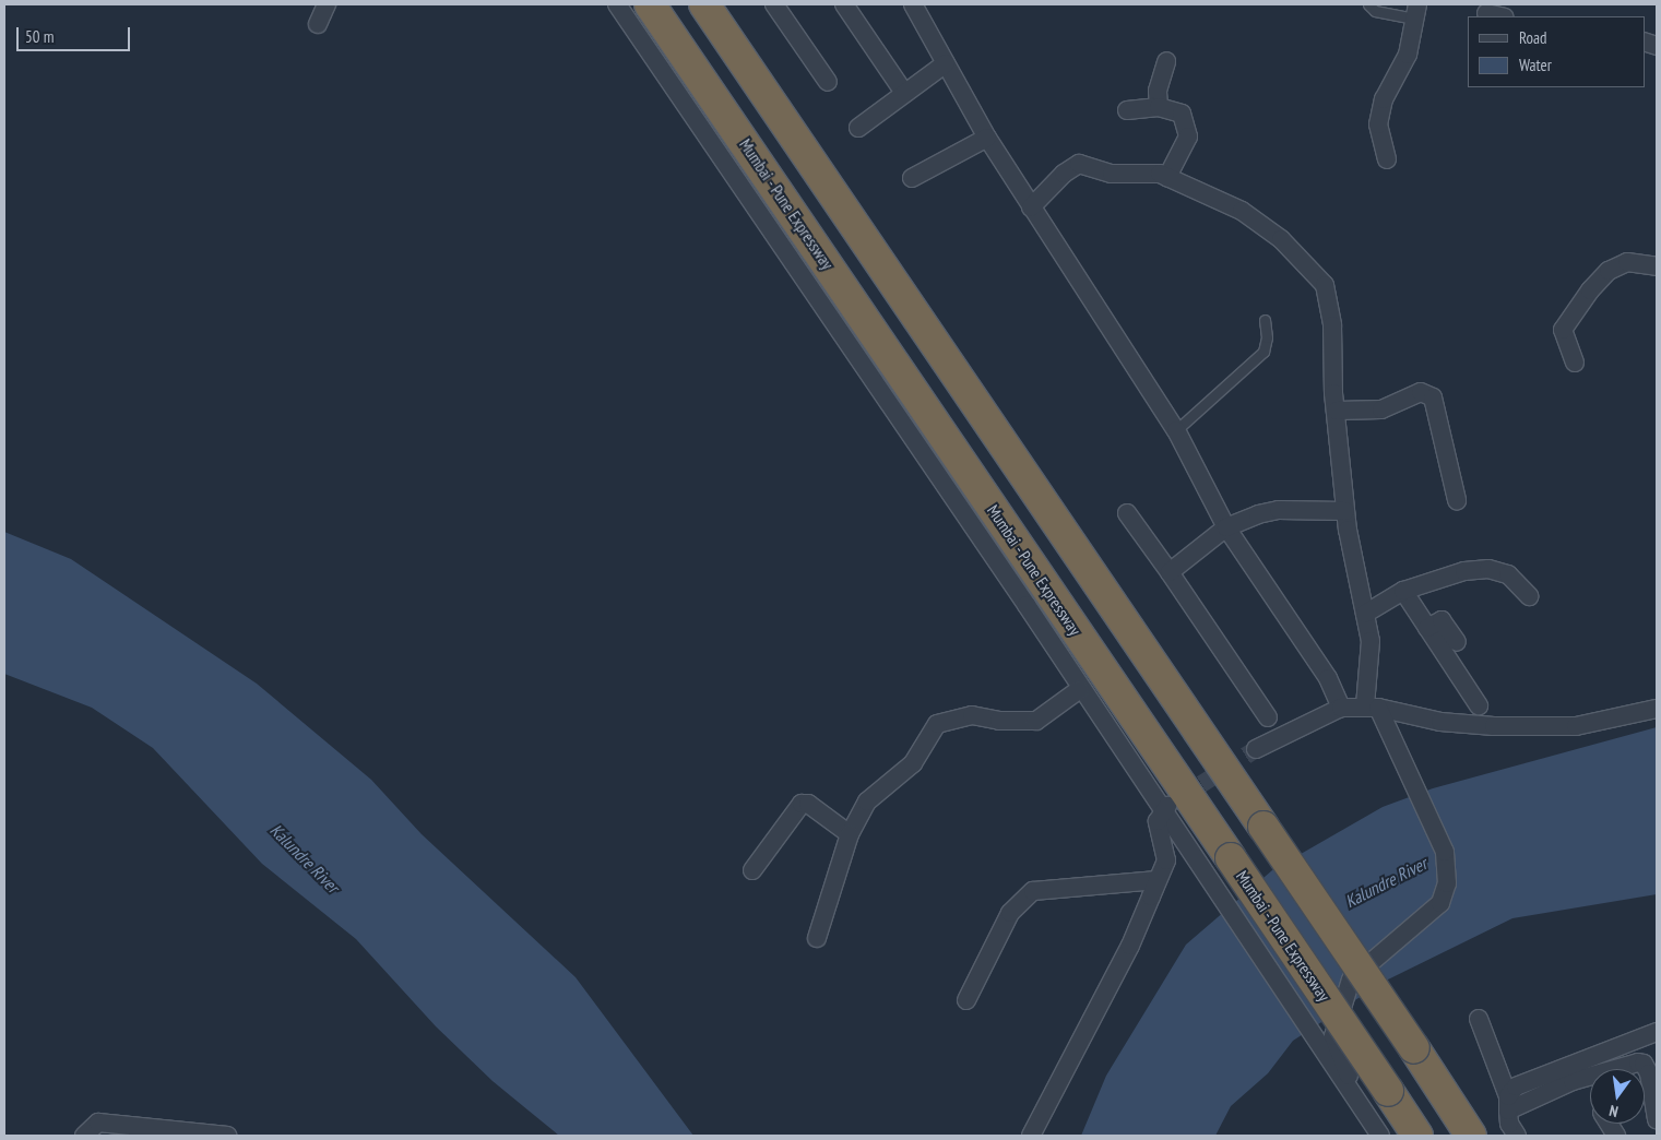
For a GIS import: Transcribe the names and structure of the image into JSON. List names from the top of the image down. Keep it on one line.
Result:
{"streets":{"highway":["Mumbai - Pune Expressway"]},"water":["Kalundre River"],"legend":["Road","Water"],"scale_bar":"50 m","north":"bottom"}
